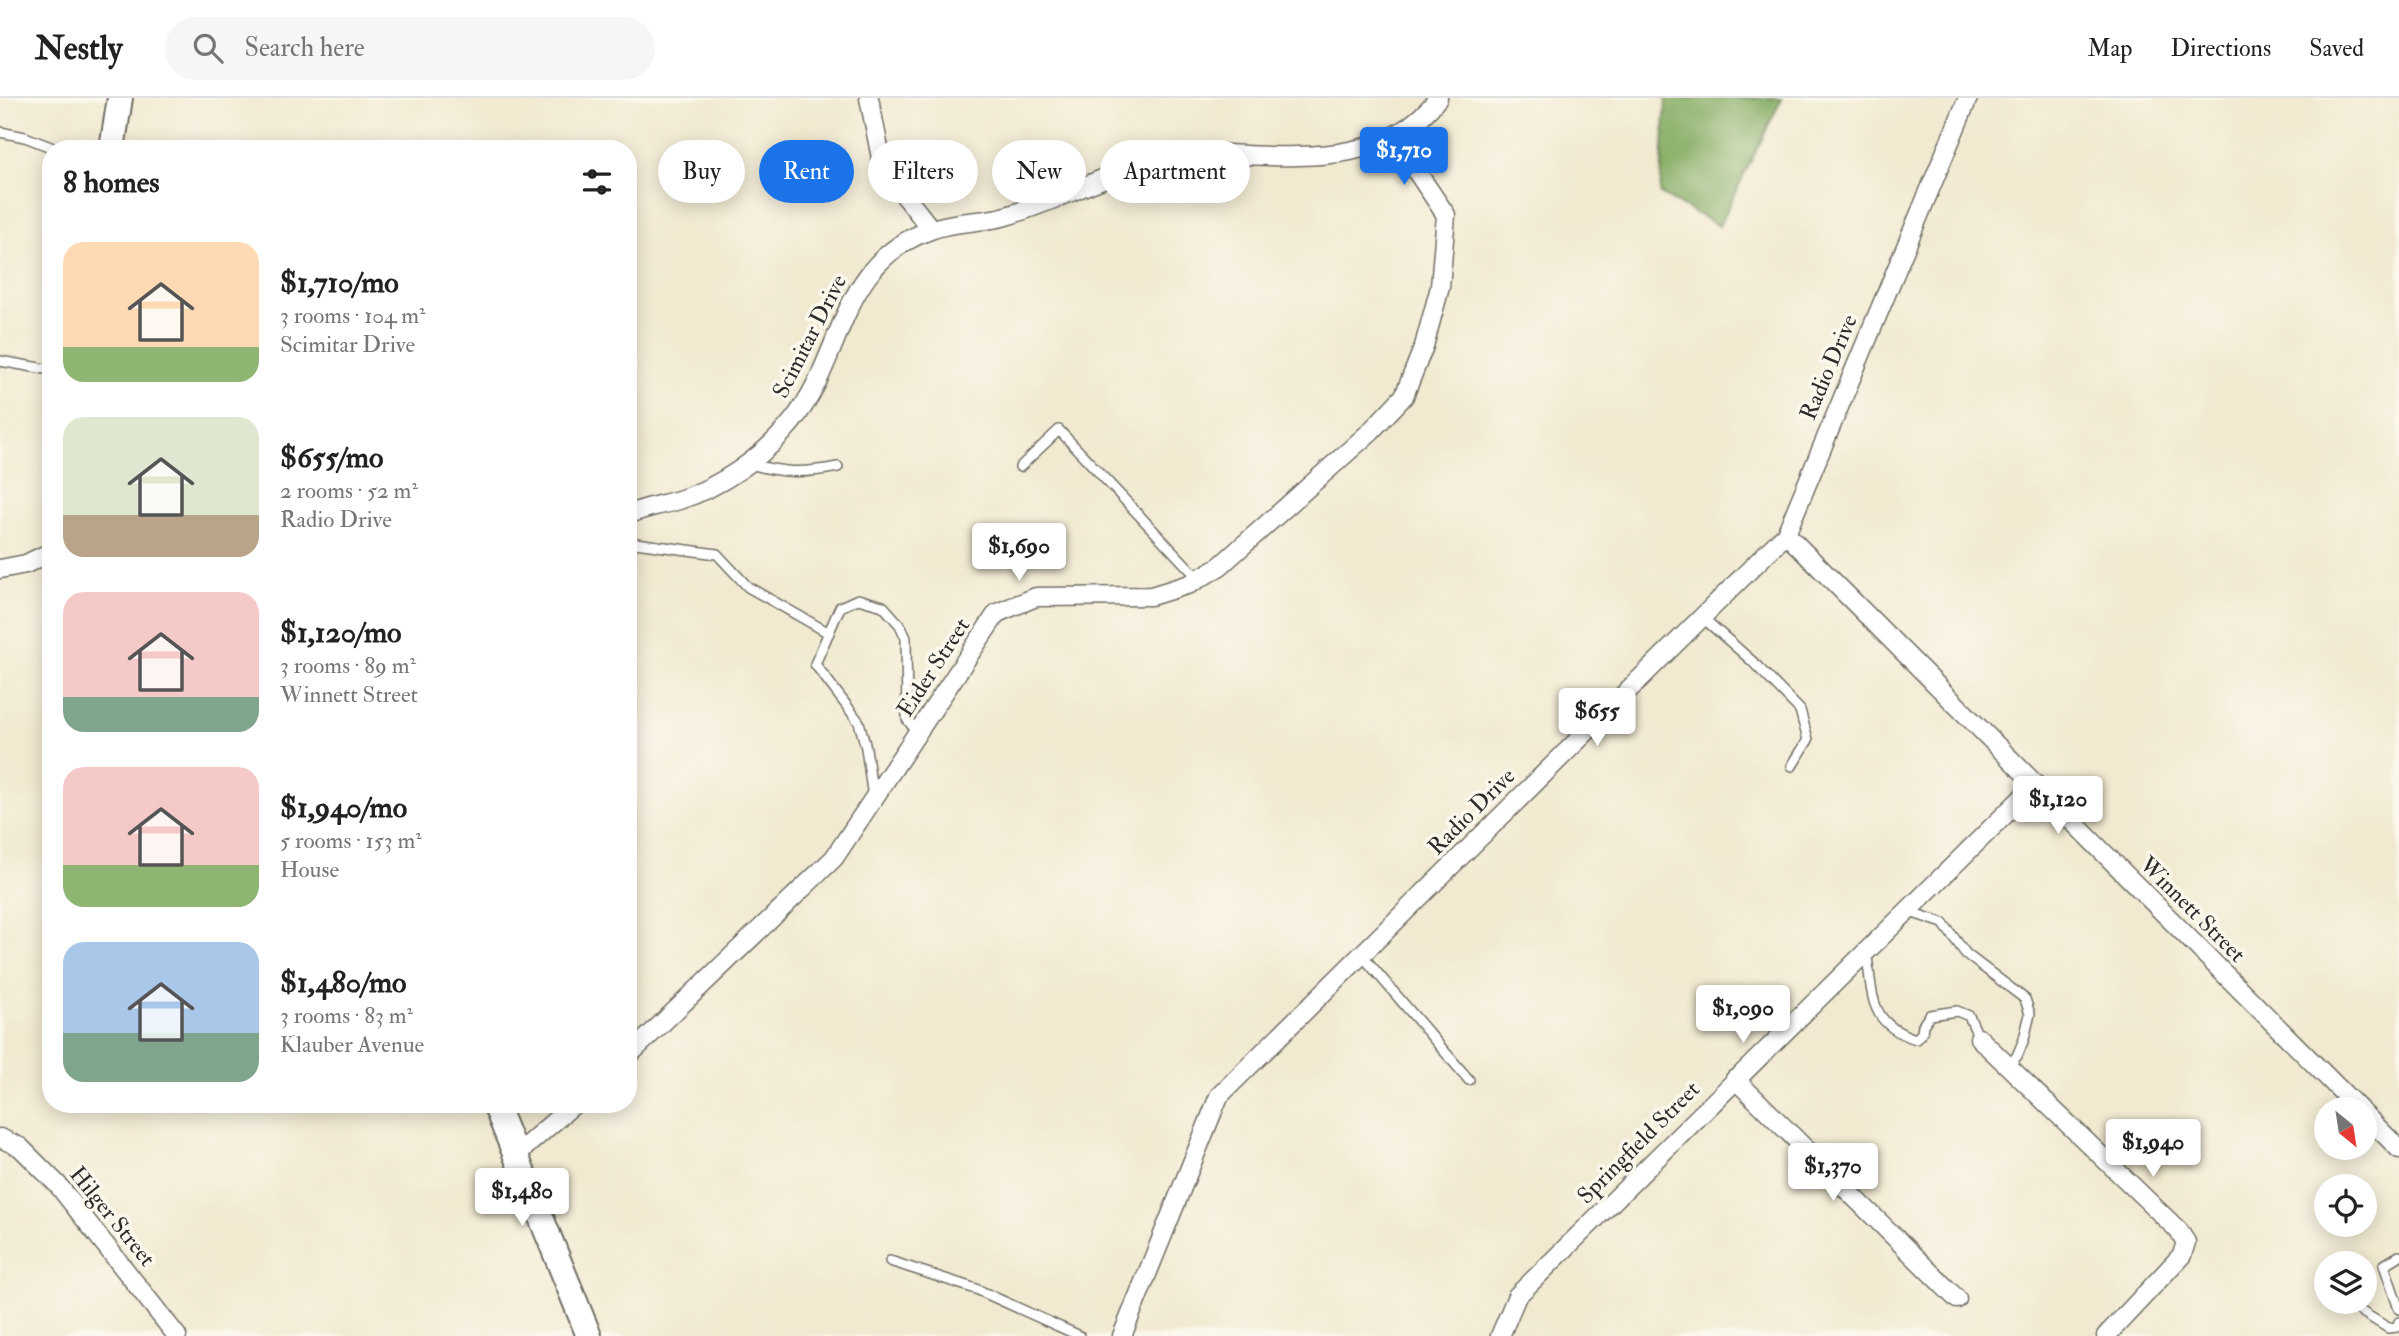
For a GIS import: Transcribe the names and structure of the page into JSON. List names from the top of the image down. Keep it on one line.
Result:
{"streets":{"street":["Scimitar Drive","Radio Drive","Eider Street","Winnett Street","Springfield Street","Hilger Street"]},"crossings":[["Scimitar Drive","Eider Street"],["Radio Drive","Winnett Street"],["Winnett Street","Springfield Street"]],"north":"bottom right","page":{"header":"Nestly","search":"Search here","nav":["Map","Directions","Saved"],"price":["$1,710","$1,690","$655","$1,120","$1,090","$1,940","$1,370","$1,480"],"chip":["Buy","Rent","Filters","New","Apartment"],"heading":"8 homes","list":[{"name":"$1,710/mo","note":"3 rooms · 104 m² · Scimitar Drive"},{"name":"$655/mo","note":"2 rooms · 52 m² · Radio Drive"},{"name":"$1,120/mo","note":"3 rooms · 89 m² · Winnett Street"},{"name":"$1,940/mo","note":"5 rooms · 153 m² · House"},{"name":"$1,480/mo","note":"3 rooms · 83 m² · Klauber Avenue"}]}}
